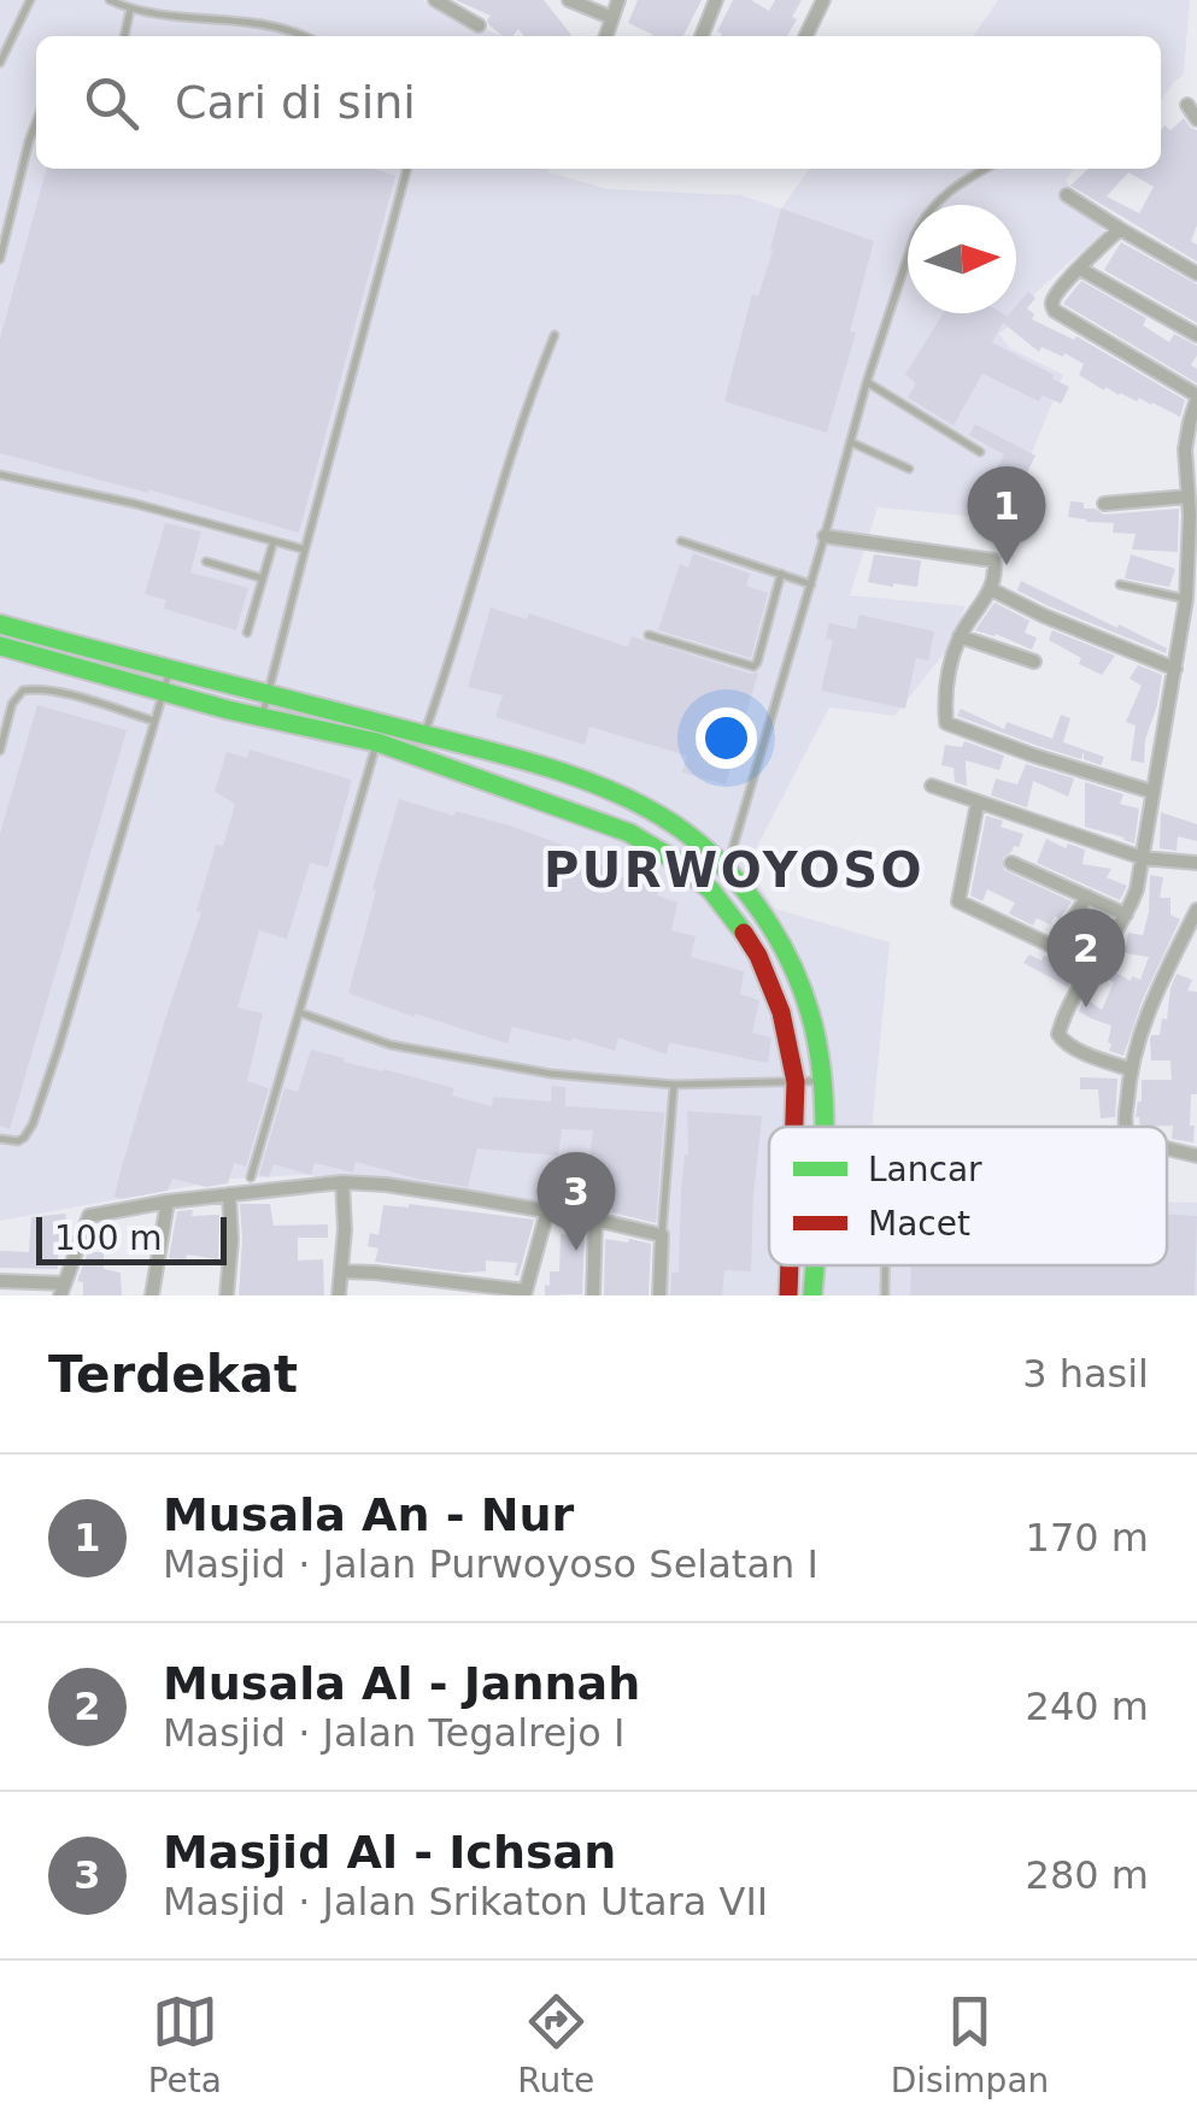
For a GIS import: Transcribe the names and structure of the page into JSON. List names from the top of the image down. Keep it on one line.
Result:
{"districts":["PURWOYOSO"],"legend":["Lancar","Macet"],"scale_bar":"100 m","north":"right","page":{"search":"Cari di sini","pins":["1","2","3"],"scale":"100 m","heading":["Terdekat","3 hasil"],"list":[{"mark":"1","name":"Musala An - Nur","note":"Masjid · Jalan Purwoyoso Selatan I","value":"170 m"},{"mark":"2","name":"Musala Al - Jannah","note":"Masjid · Jalan Tegalrejo I","value":"240 m"},{"mark":"3","name":"Masjid Al - Ichsan","note":"Masjid · Jalan Srikaton Utara VII","value":"280 m"}],"nav":["Peta","Rute","Disimpan"]}}
